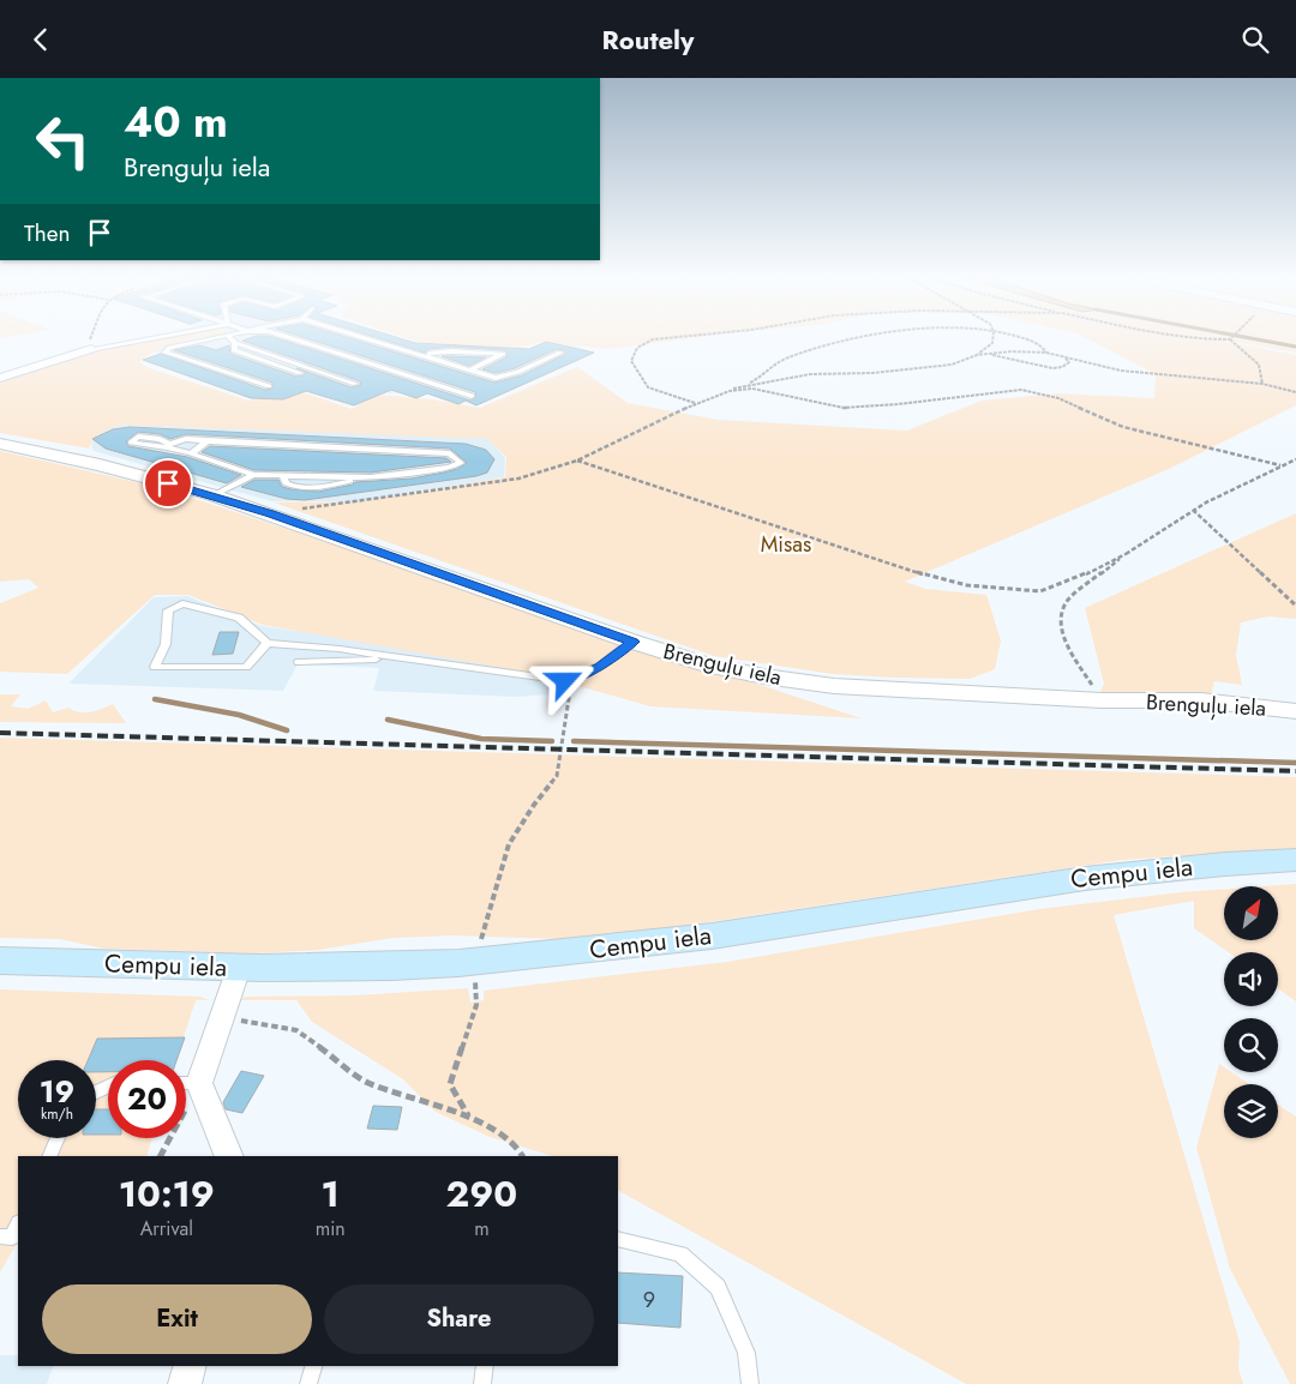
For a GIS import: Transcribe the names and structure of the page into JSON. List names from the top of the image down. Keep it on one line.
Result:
{"streets":{"main road":["Cempu iela"],"street":["Brenguļu iela"]},"parks":["Misas"],"house_numbers":["9"],"north":"top right","page":{"header":"Routely","turn":["40 m","Brenguļu iela"],"then":"Then","speed":"19 km/h","limit":"20","eta":["10:19","Arrival","1","min","290","m"],"buttons":["Exit","Share"]}}
